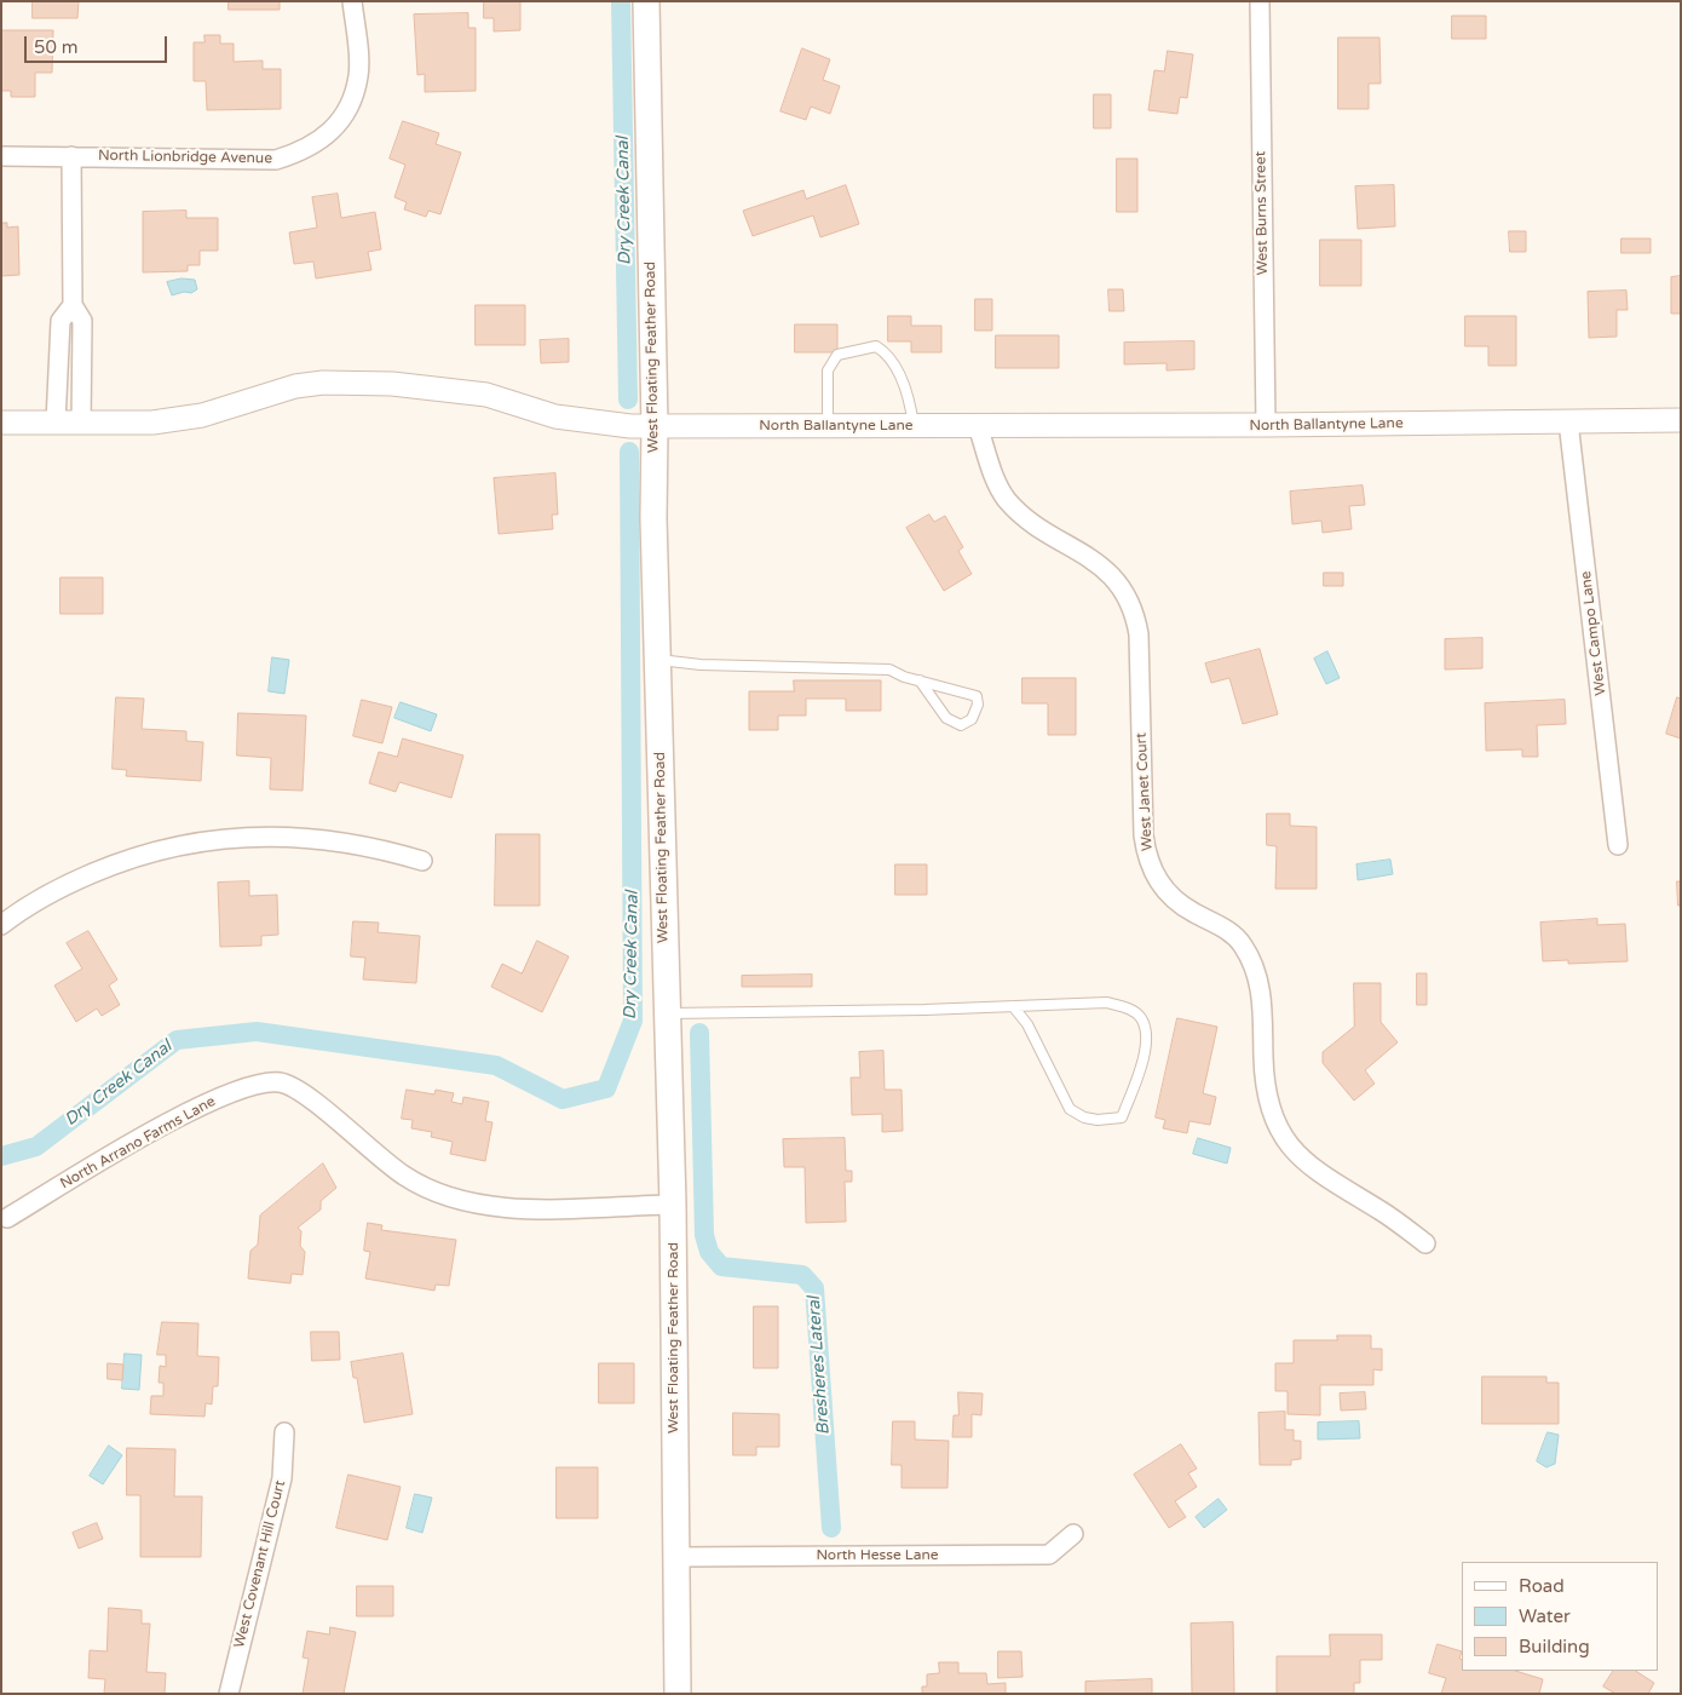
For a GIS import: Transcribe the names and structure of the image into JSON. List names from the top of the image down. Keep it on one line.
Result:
{"streets":{"main road":["West Floating Feather Road"],"street":["North Lionbridge Avenue","West Burns Street","North Ballantyne Lane","West Campo Lane","West Janet Court","North Arrano Farms Lane","North Hesse Lane","West Covenant Hill Court"]},"crossings":[["West Burns Street","North Ballantyne Lane"],["West Floating Feather Road","North Ballantyne Lane"],["West Floating Feather Road","North Arrano Farms Lane"],["West Floating Feather Road","North Hesse Lane"],["North Ballantyne Lane","West Campo Lane"],["North Ballantyne Lane","West Janet Court"]],"water":["Dry Creek Canal","Bresheres Lateral"],"legend":["Road","Water","Building"],"scale_bar":"50 m"}
